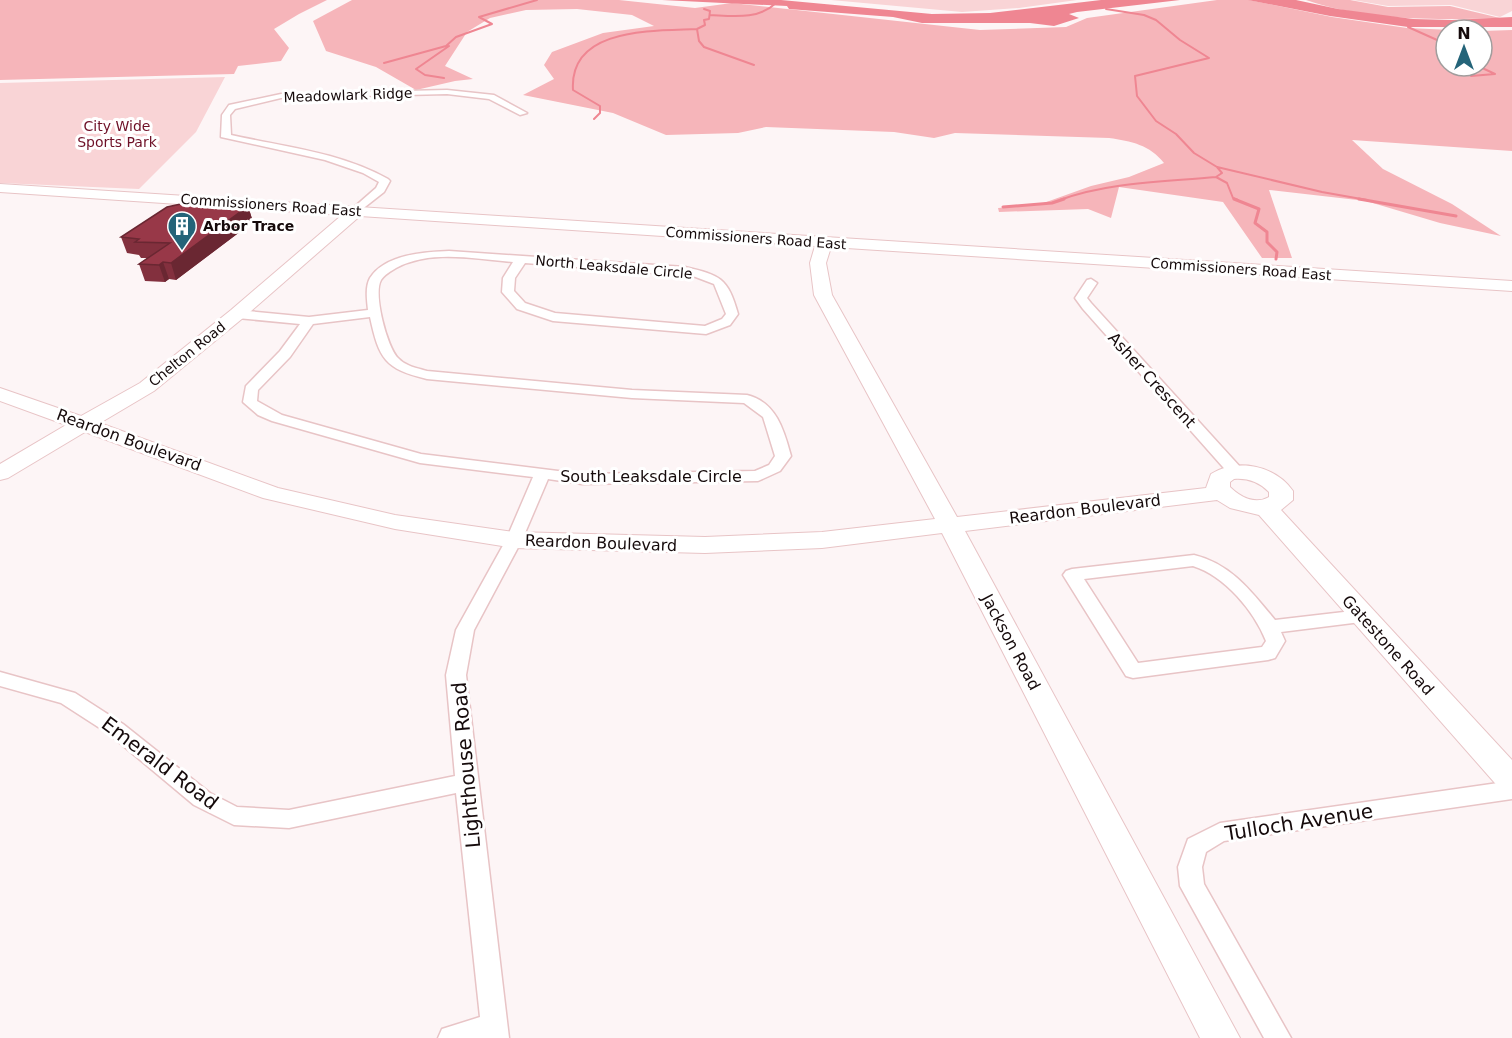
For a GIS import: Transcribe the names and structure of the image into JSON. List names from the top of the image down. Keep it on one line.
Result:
{"streets":{"main road":["Commissioners Road East","Chelton Road","Reardon Boulevard","Jackson Road","Gatestone Road"],"street":["Meadowlark Ridge","North Leaksdale Circle","Asher Crescent","South Leaksdale Circle","Emerald Road","Lighthouse Road","Tulloch Avenue"]},"crossings":[["Meadowlark Ridge","Commissioners Road East"],["Meadowlark Ridge","Chelton Road"],["Commissioners Road East","Chelton Road"],["Commissioners Road East","Jackson Road"],["North Leaksdale Circle","South Leaksdale Circle"],["Chelton Road","Reardon Boulevard"],["Reardon Boulevard","Jackson Road"],["Reardon Boulevard","Lighthouse Road"],["South Leaksdale Circle","Lighthouse Road"],["Emerald Road","Lighthouse Road"]],"parks":["City Wide Sports Park"],"places":{"building":["Arbor Trace"]},"north":"top"}
